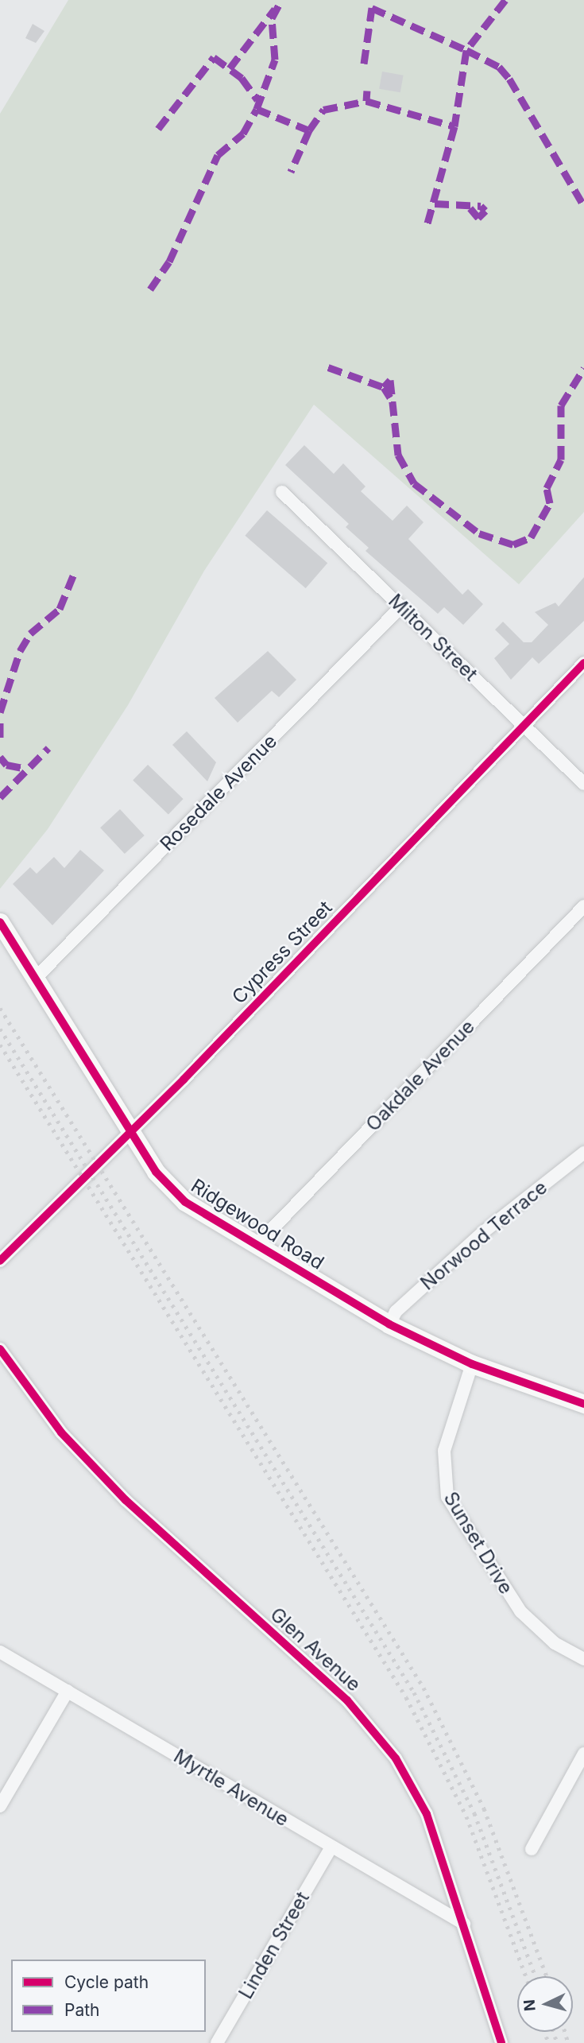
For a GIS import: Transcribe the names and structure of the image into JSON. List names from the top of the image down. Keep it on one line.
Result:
{"streets":{"street":["Milton Street","Rosedale Avenue","Cypress Street","Oakdale Avenue","Ridgewood Road","Norwood Terrace","Sunset Drive","Glen Avenue","Myrtle Avenue","Linden Street"]},"crossings":[["Milton Street","Rosedale Avenue"],["Milton Street","Cypress Street"],["Rosedale Avenue","Ridgewood Road"],["Cypress Street","Ridgewood Road"],["Oakdale Avenue","Ridgewood Road"],["Ridgewood Road","Norwood Terrace"],["Ridgewood Road","Sunset Drive"],["Glen Avenue","Myrtle Avenue"],["Myrtle Avenue","Linden Street"]],"legend":["Cycle path","Path"],"north":"left"}
